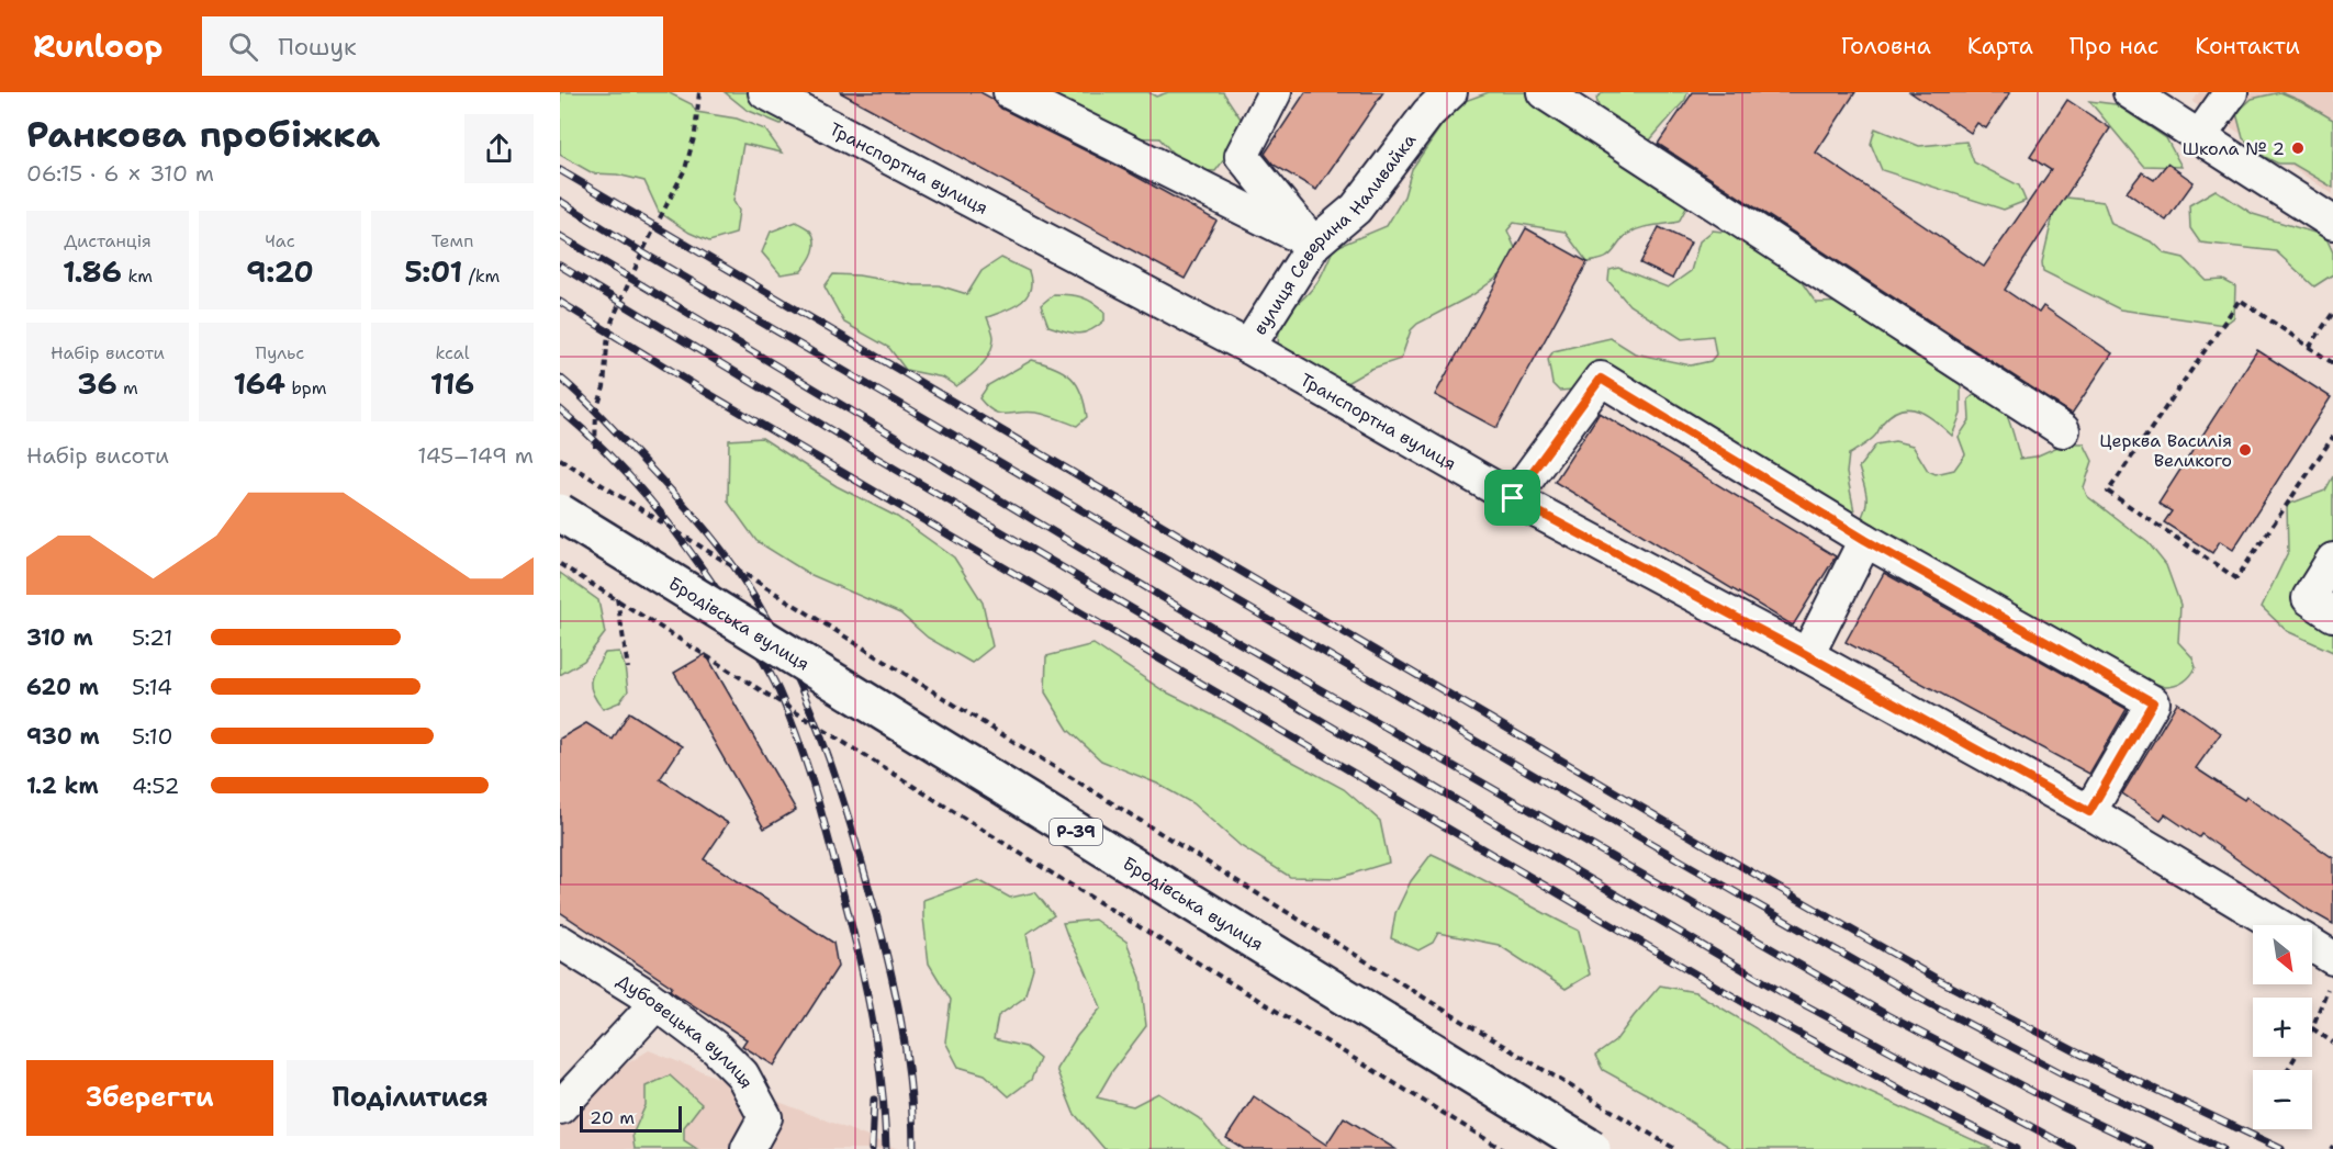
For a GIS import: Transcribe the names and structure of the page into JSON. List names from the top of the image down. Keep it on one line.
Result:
{"streets":{"main road":["Бродівська вулиця","Р-39"],"street":["Транспортна вулиця","вулиця Северина Наливайка","Дубовецька вулиця"]},"crossings":[["Транспортна вулиця","вулиця Северина Наливайка"]],"places":["Школа № 2","Церква Василія Великого"],"scale_bar":"20 m","north":"bottom right","page":{"header":"Runloop","search":"Пошук","nav":["Головна","Карта","Про нас","Контакти"],"heading":["Ранкова пробіжка","06:15 · 6 × 310 m"],"stats":[["Дистанція","1.86 km"],["Час","9:20"],["Темп","5:01 /km"],["Набір висоти","36 m"],["Пульс","164 bpm"],["kcal","116"]],"chart":["Набір висоти","145–149 m"],"list":[{"name":"310 m","note":"5:21"},{"name":"620 m","note":"5:14"},{"name":"930 m","note":"5:10"},{"name":"1.2 km","note":"4:52"}],"map_buttons":["+","−"],"buttons":["Зберегти","Поділитися"],"scale":"20 m"}}
